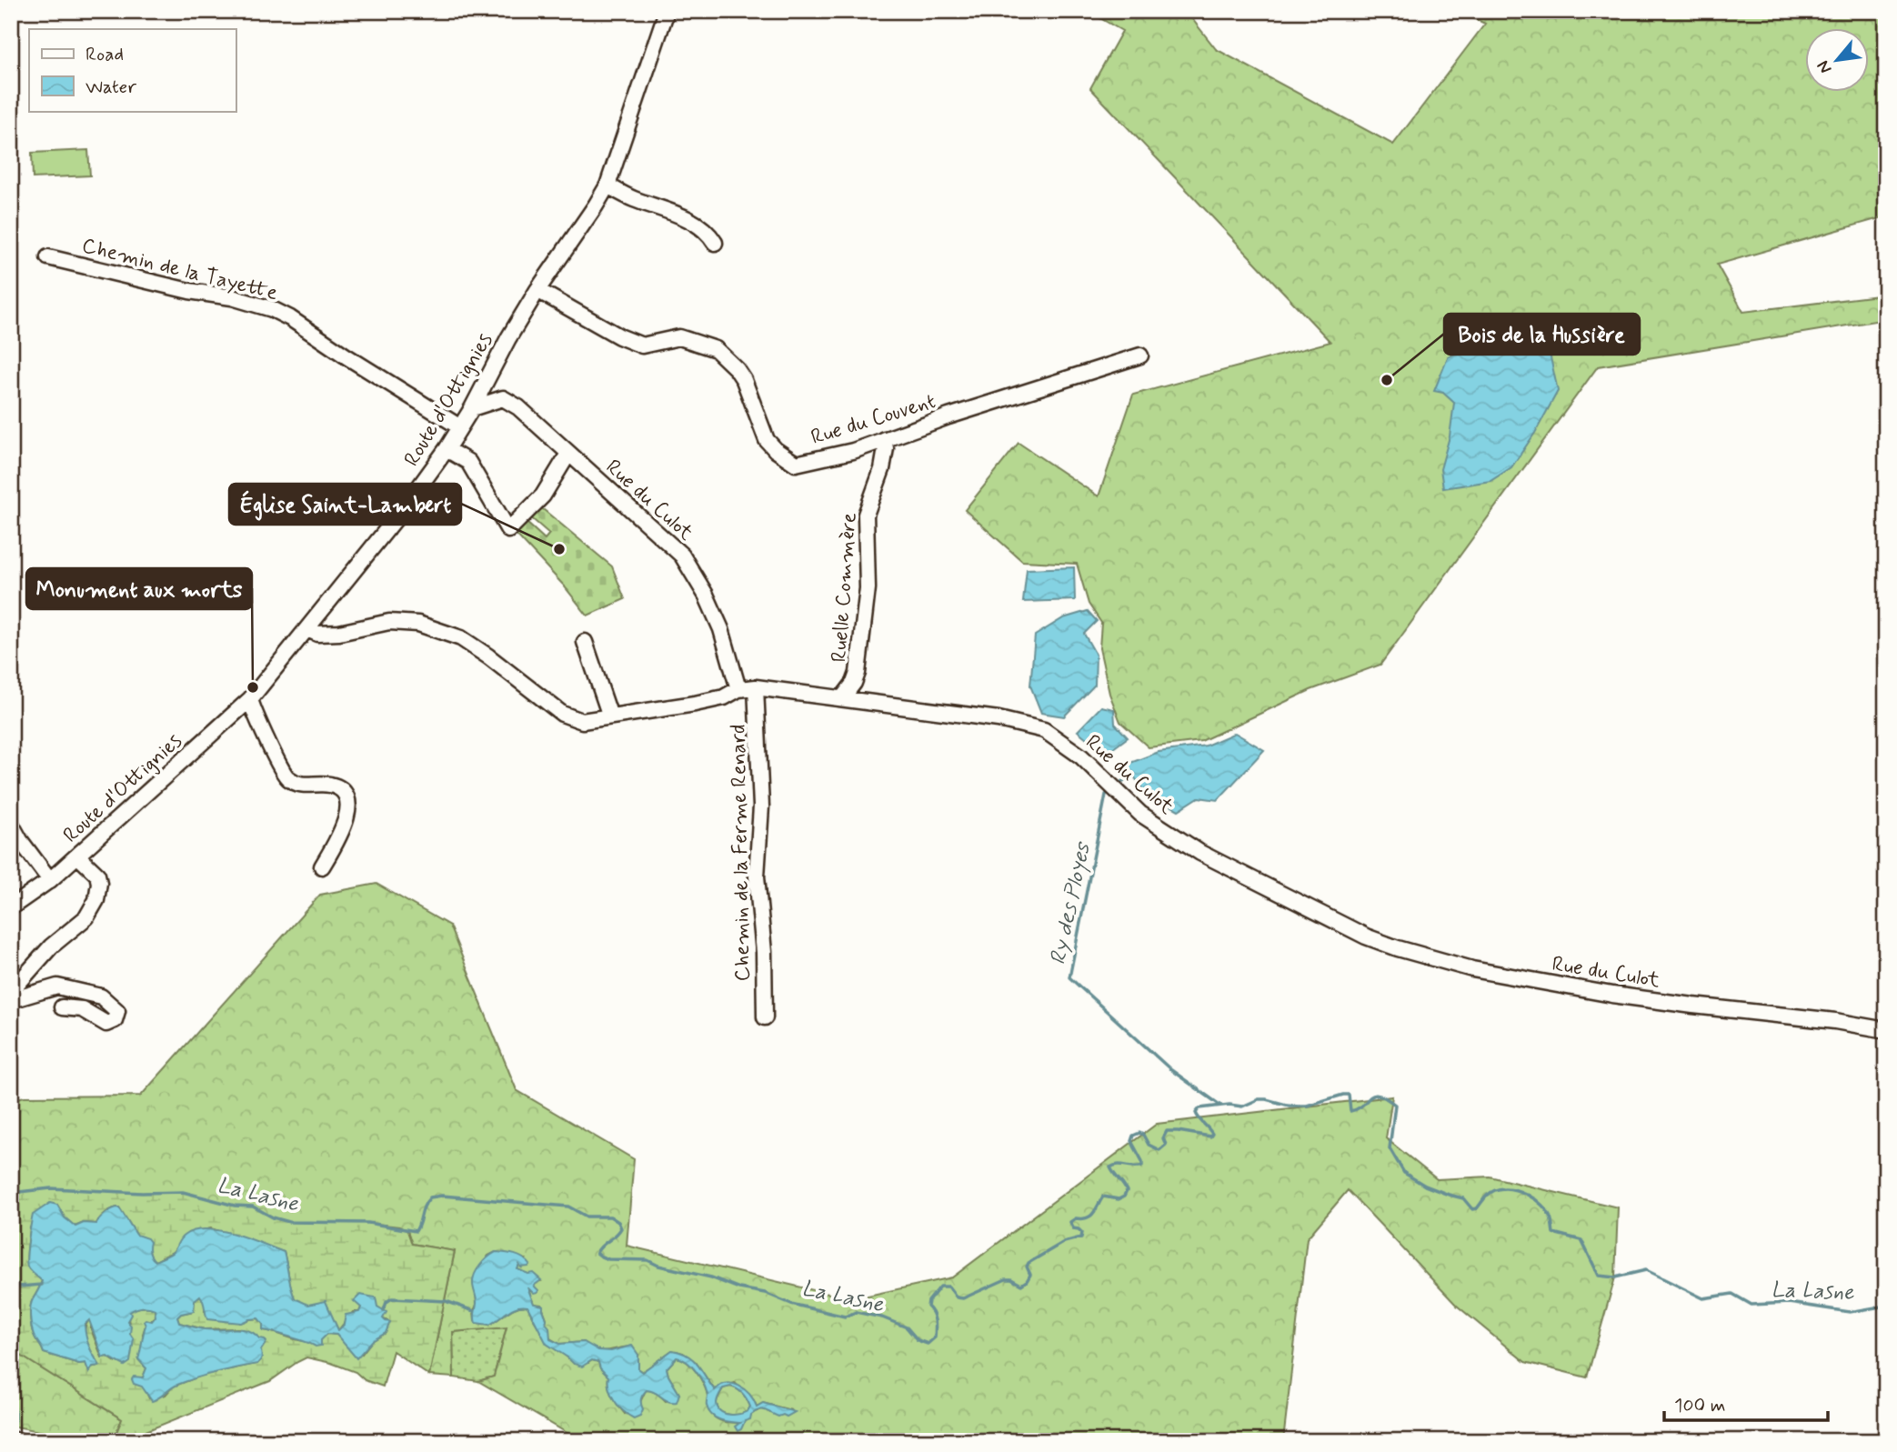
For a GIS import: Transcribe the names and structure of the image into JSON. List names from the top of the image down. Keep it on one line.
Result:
{"streets":{"street":["Chemin de la Tayette","Route d'Ottignies","Rue du Couvent","Rue du Culot","Ruelle Commère","Chemin de la Ferme Renard"]},"crossings":[["Chemin de la Tayette","Route d'Ottignies"],["Route d'Ottignies","Rue du Couvent"],["Route d'Ottignies","Rue du Culot"],["Rue du Couvent","Ruelle Commère"],["Rue du Culot","Ruelle Commère"],["Rue du Culot","Chemin de la Ferme Renard"]],"water":["Ry des Ployes","La Lasne"],"places":["Bois de la Hussière","Église Saint-Lambert","Monument aux morts"],"legend":["Road","Water"],"scale_bar":"100 m","north":"bottom left"}
